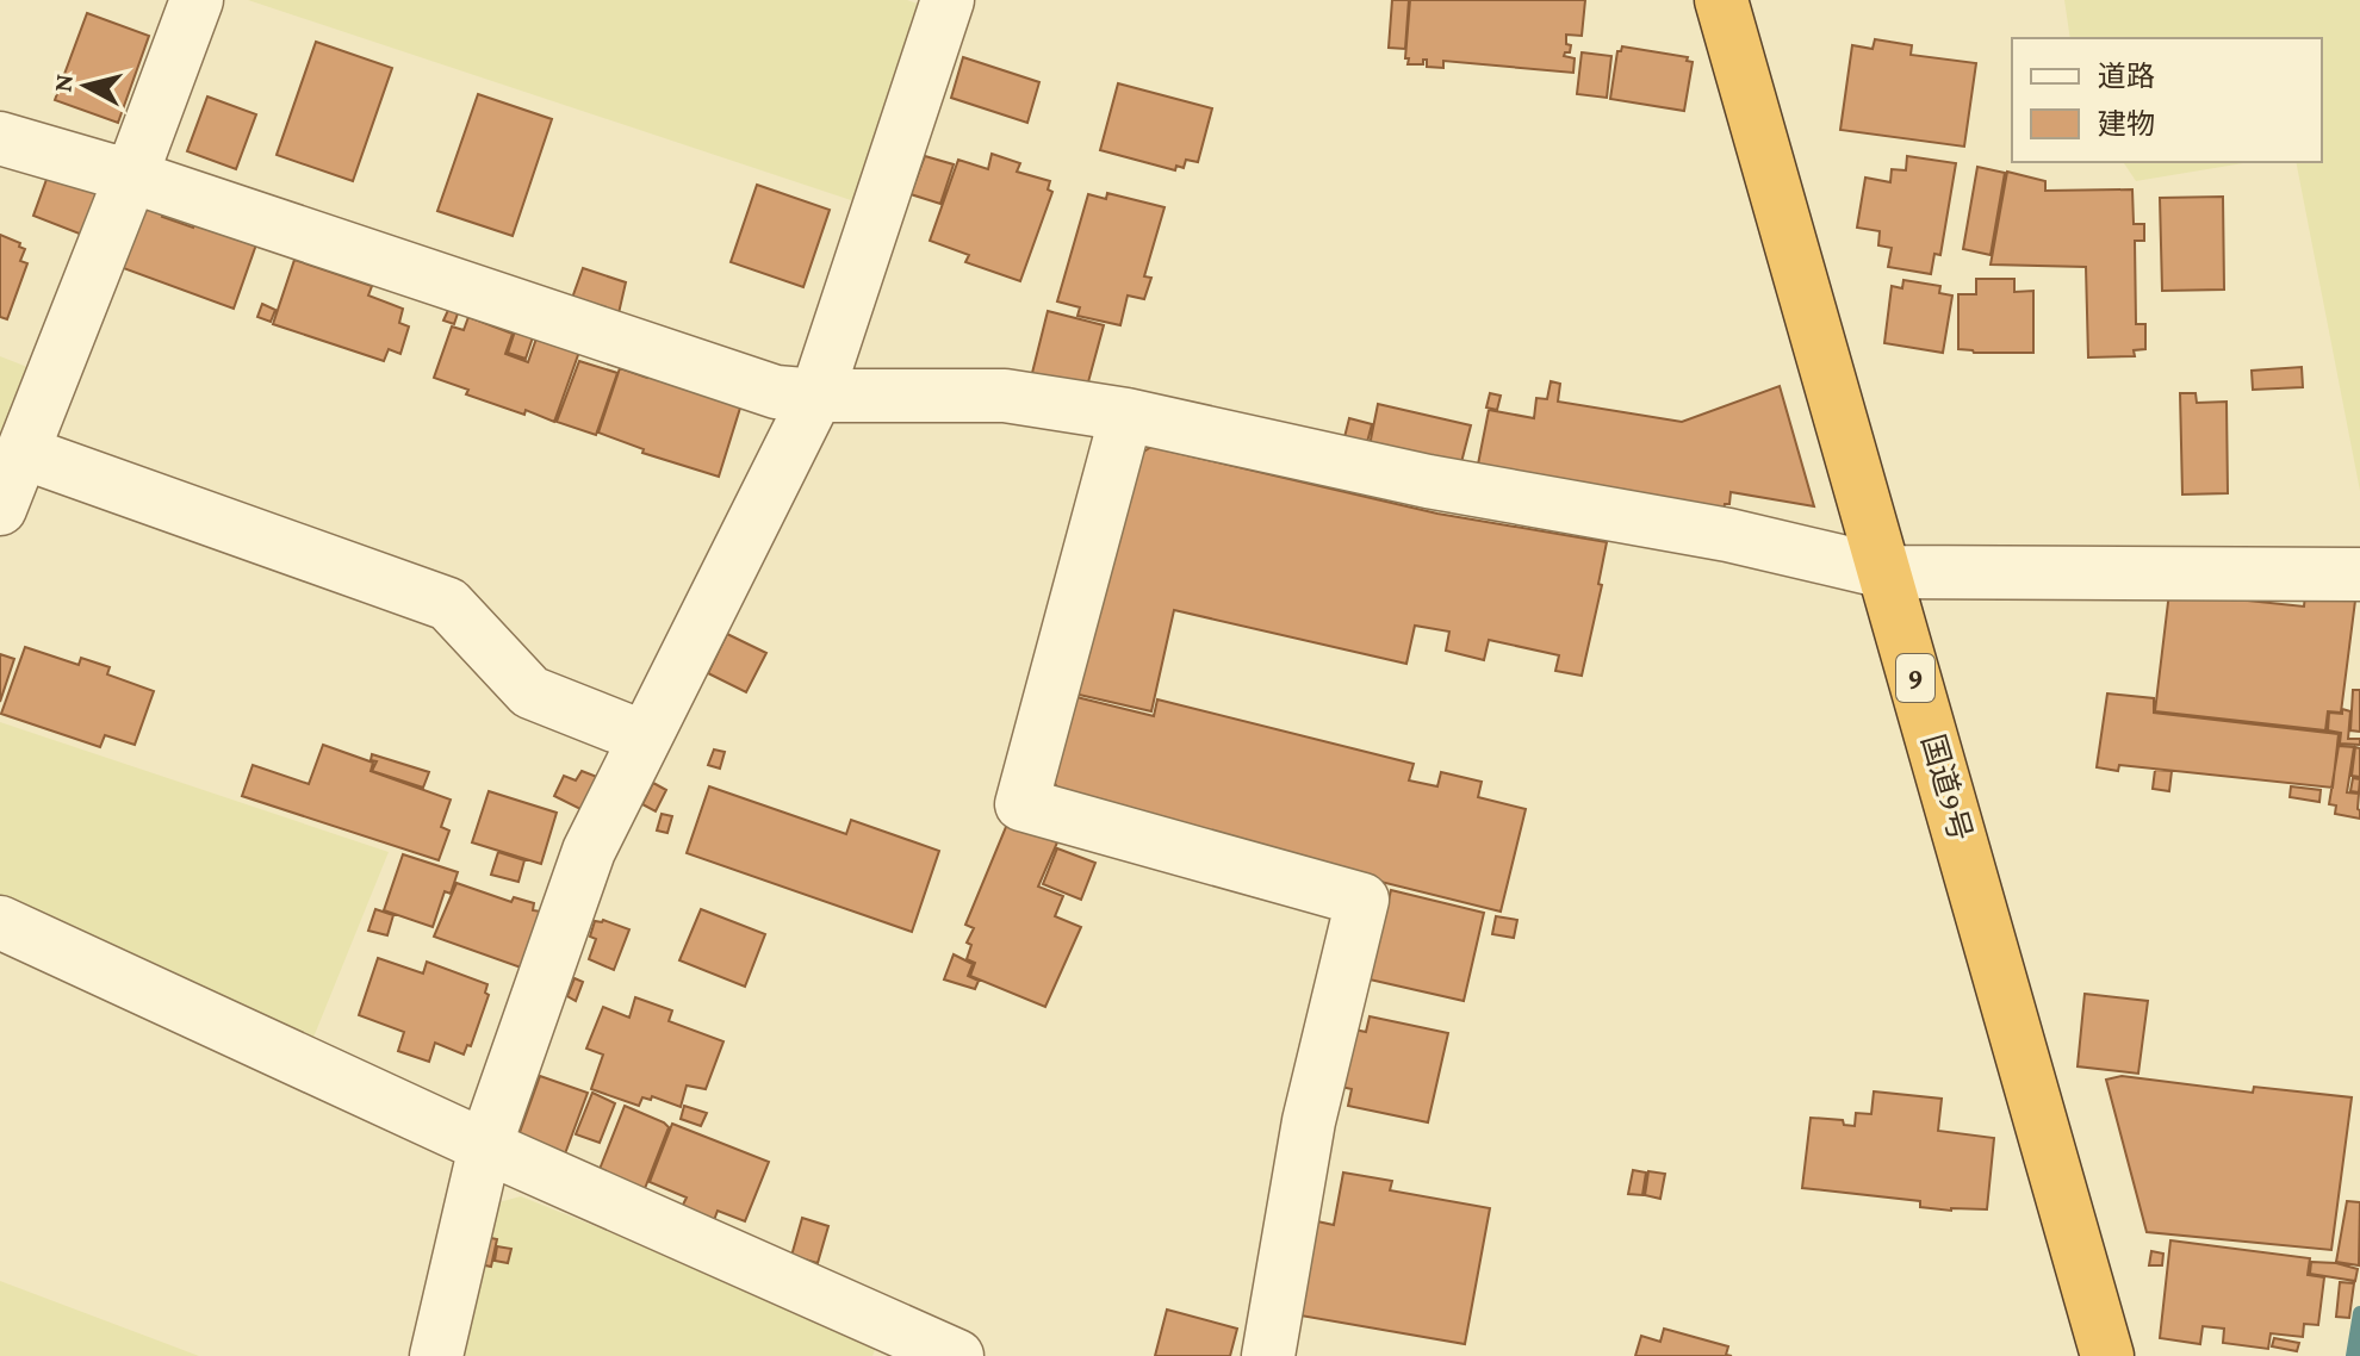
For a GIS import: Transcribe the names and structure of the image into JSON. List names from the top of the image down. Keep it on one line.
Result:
{"streets":{"highway":["9","国道9号"]},"legend":["道路","建物"],"north":"left"}
